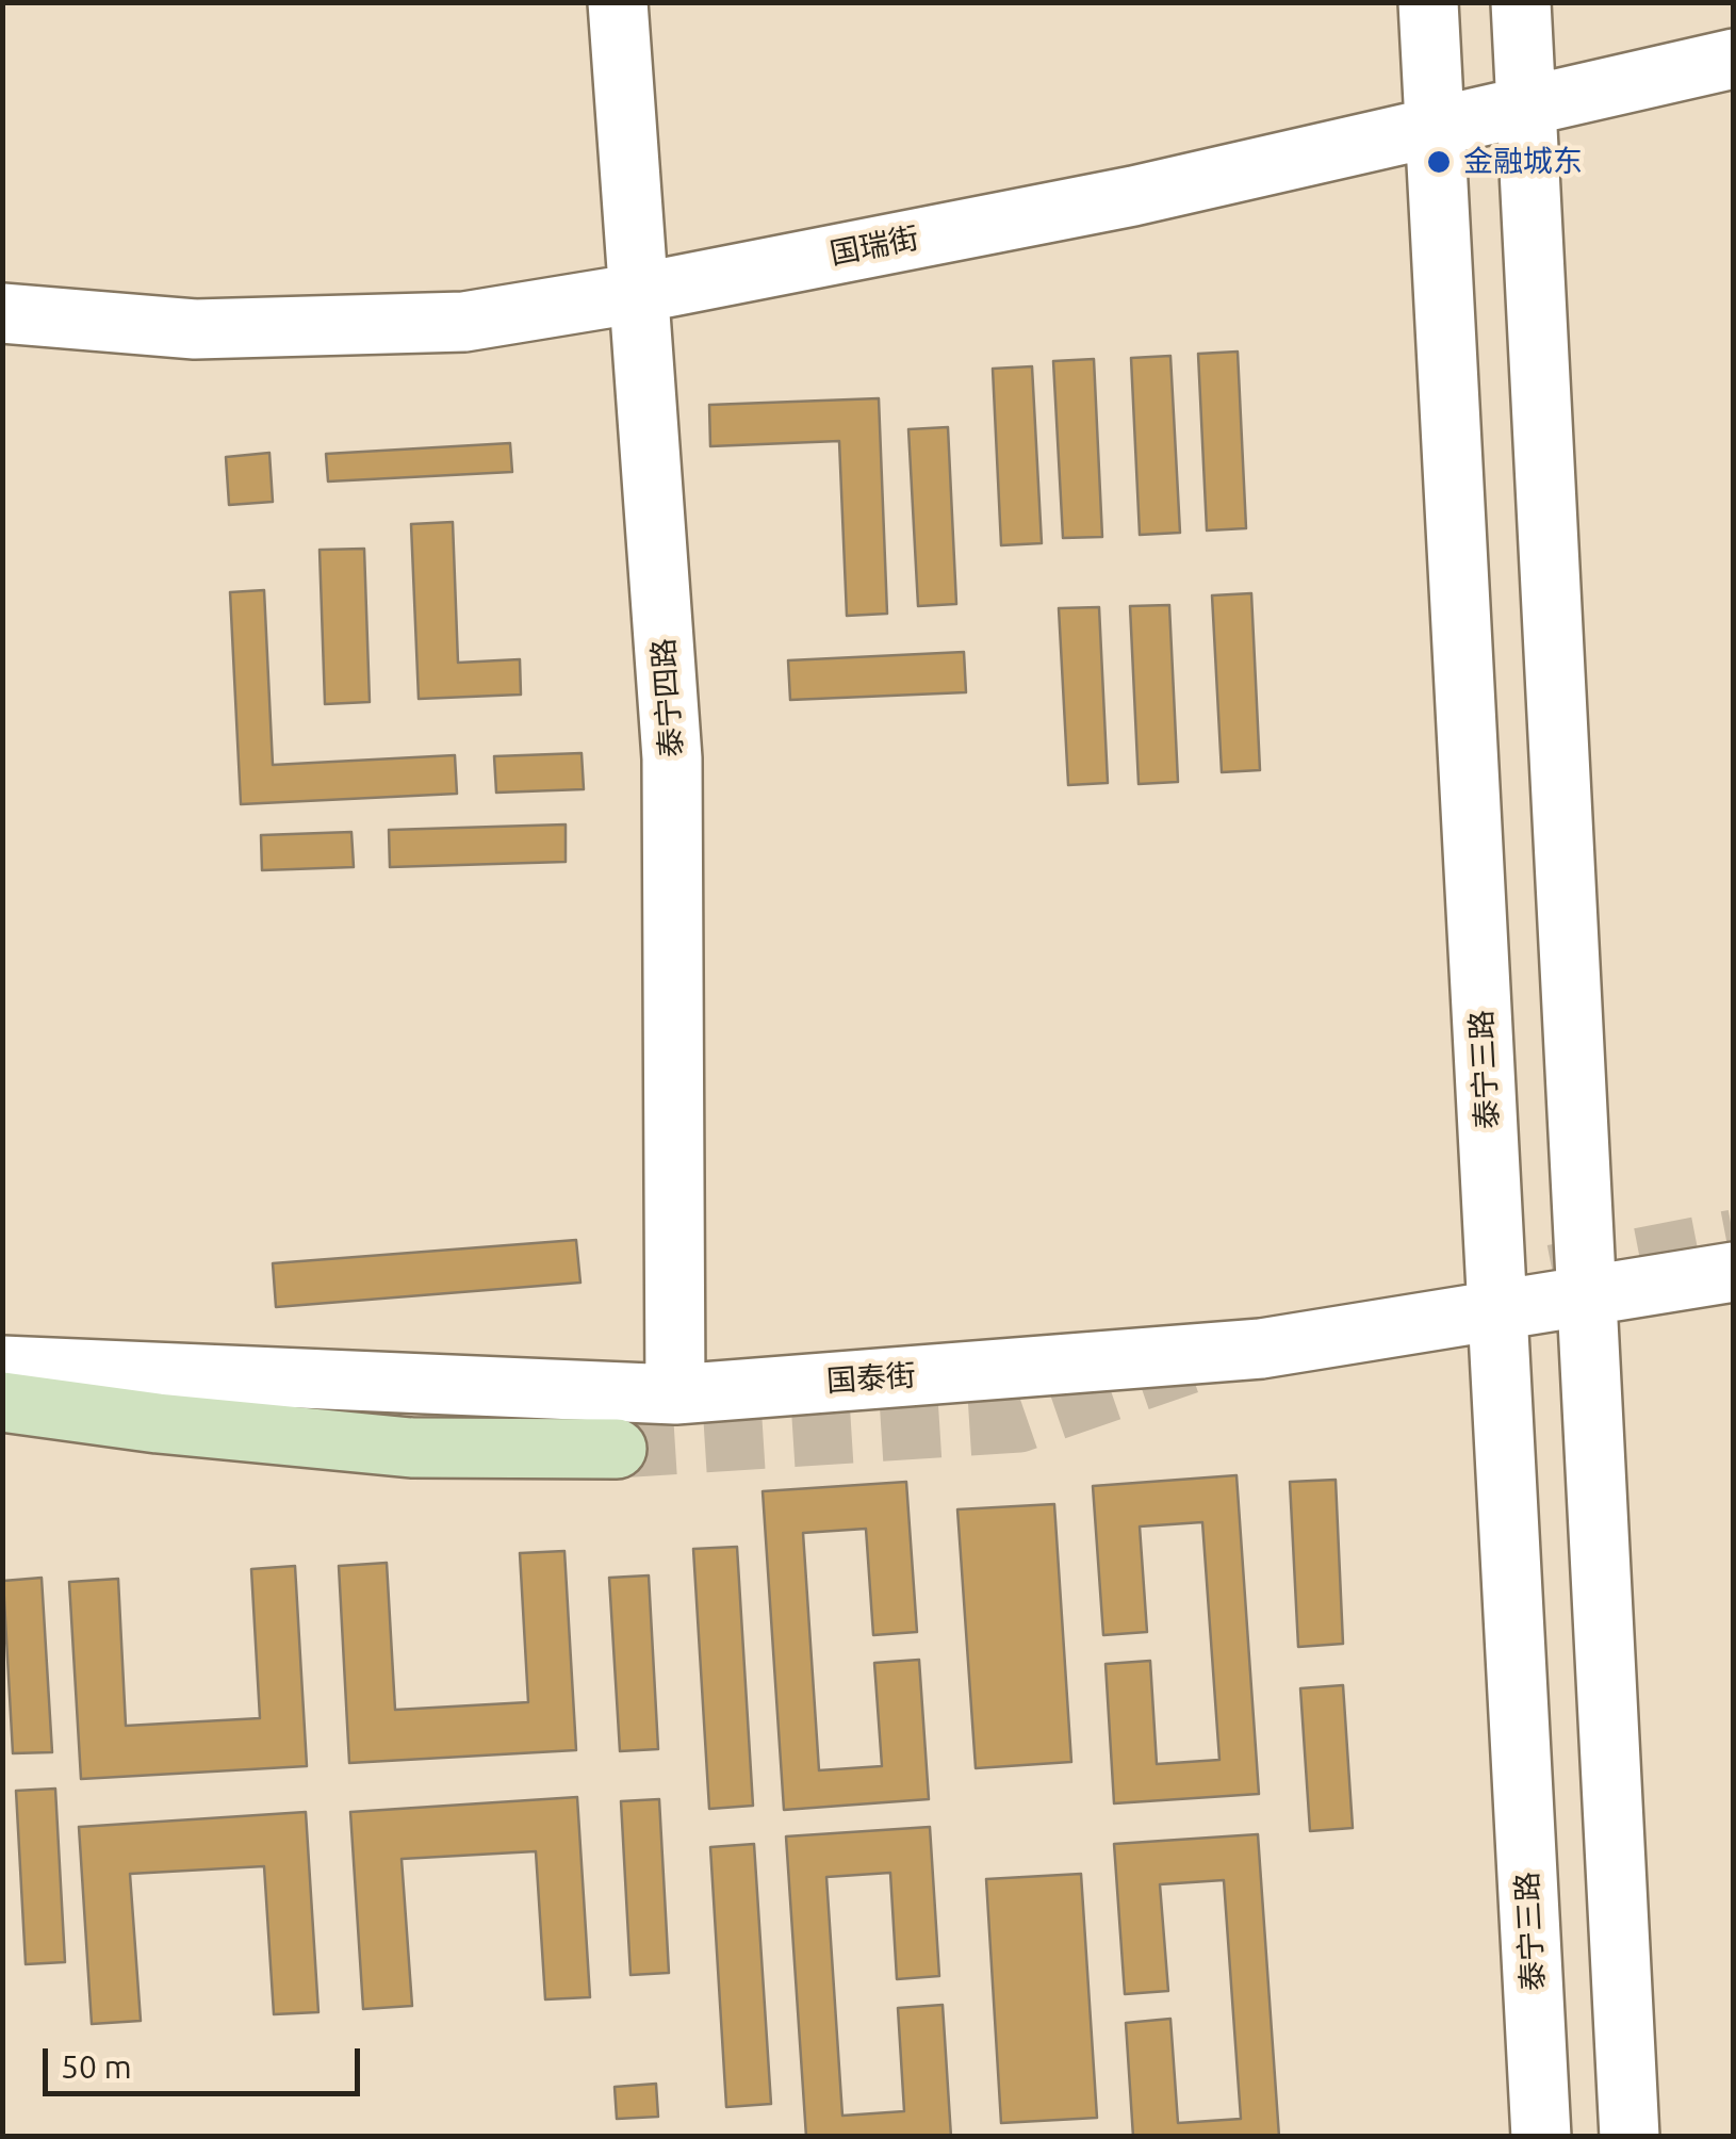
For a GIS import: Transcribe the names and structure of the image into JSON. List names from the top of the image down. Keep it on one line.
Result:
{"streets":{"street":["国瑞街","泰宁四路","泰宁三路","国泰街"]},"crossings":[["国瑞街","泰宁四路"],["国瑞街","泰宁三路"],["泰宁四路","国泰街"],["泰宁三路","国泰街"]],"places":["金融城东"],"scale_bar":"50 m"}
